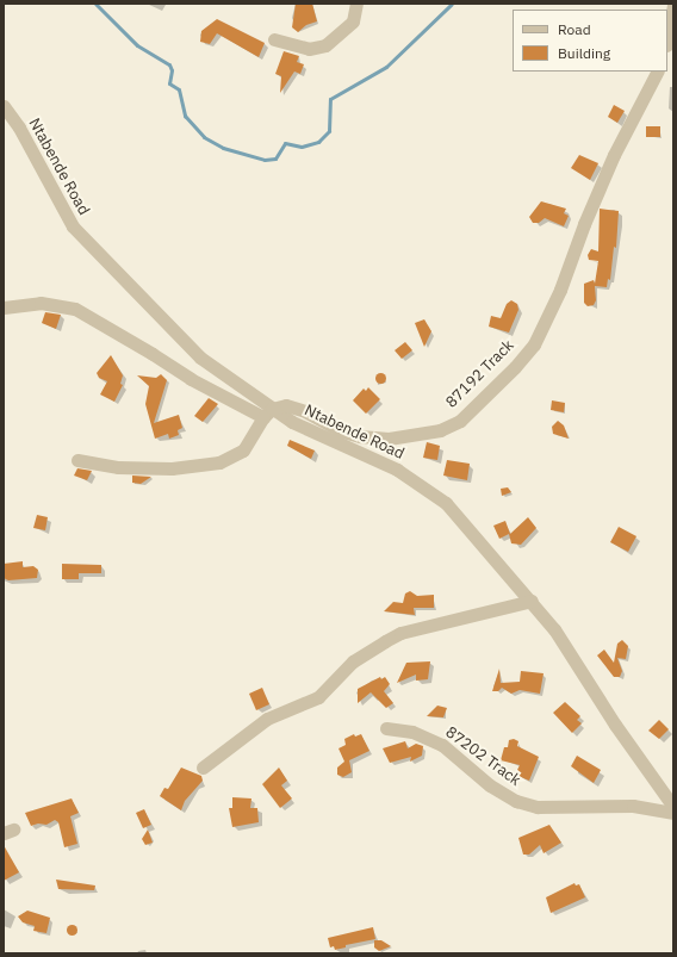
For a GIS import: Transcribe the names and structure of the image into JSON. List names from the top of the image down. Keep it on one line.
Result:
{"streets":{"street":["Ntabende Road","87192 Track","87202 Track"]},"crossings":[["Ntabende Road","87192 Track"]],"legend":["Road","Building"]}
